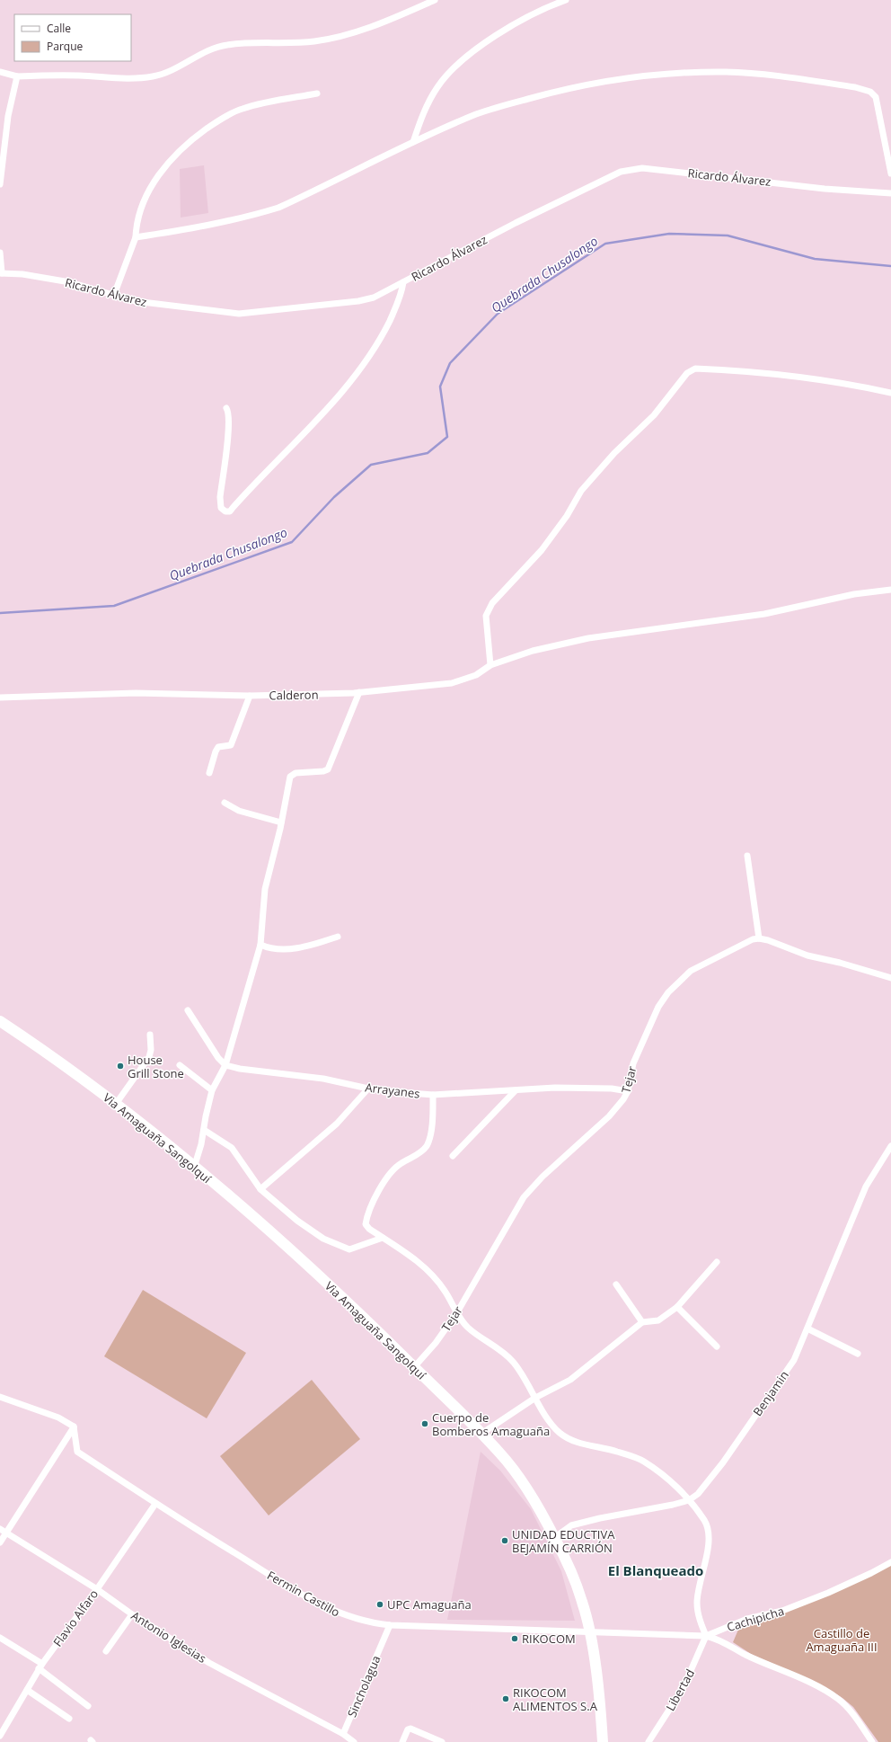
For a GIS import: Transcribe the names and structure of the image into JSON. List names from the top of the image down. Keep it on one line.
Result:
{"streets":{"highway":["Via Amaguaña Sangolquí"],"street":["Ricardo Álvarez","Calderon","Tejar","Arrayanes","Benjamin","Fermin Castillo","Flavio Alfaro","Cachipicha","Antonio Iglesias","Sincholagua","Libertad"]},"crossings":[["Tejar","Arrayanes"],["Tejar","Via Amaguaña Sangolquí"],["Via Amaguaña Sangolquí","Benjamin"],["Via Amaguaña Sangolquí","Fermin Castillo"],["Via Amaguaña Sangolquí","Cachipicha"],["Fermin Castillo","Flavio Alfaro"],["Fermin Castillo","Cachipicha"],["Fermin Castillo","Sincholagua"],["Flavio Alfaro","Antonio Iglesias"],["Cachipicha","Libertad"],["Antonio Iglesias","Sincholagua"]],"districts":["El Blanqueado"],"water":["Quebrada Chusalongo"],"parks":["Castillo de Amaguaña III"],"places":["House Grill Stone","Cuerpo de Bomberos Amaguaña","UNIDAD EDUCTIVA BEJAMÍN CARRIÓN","UPC Amaguaña","RIKOCOM","RIKOCOM ALIMENTOS S.A"],"legend":["Calle","Parque"]}
